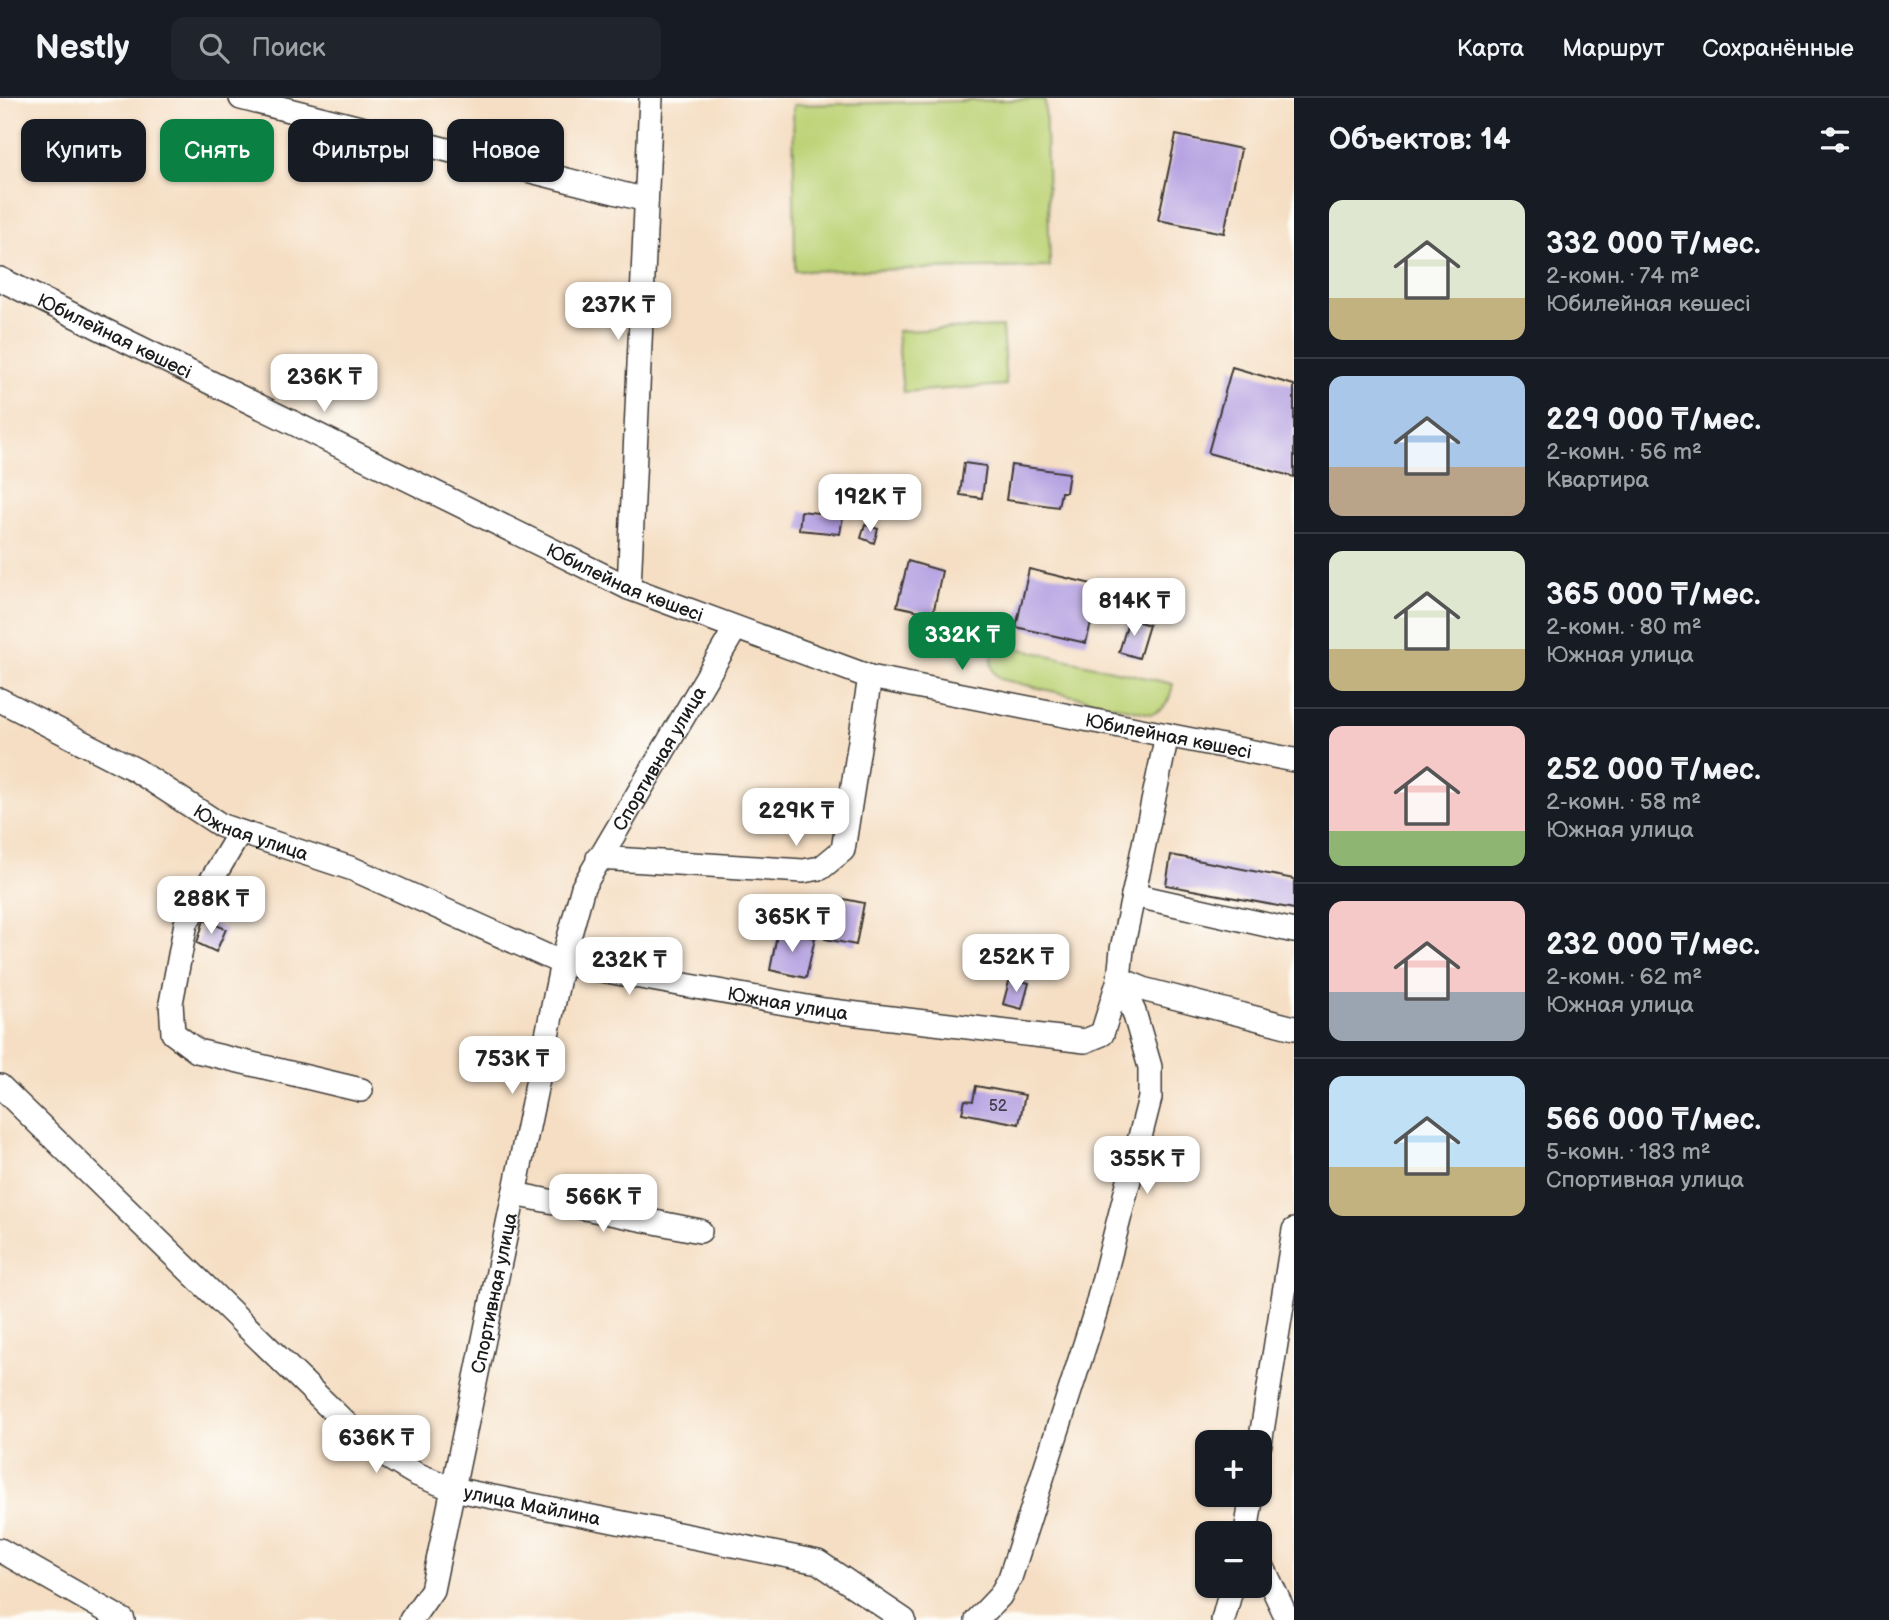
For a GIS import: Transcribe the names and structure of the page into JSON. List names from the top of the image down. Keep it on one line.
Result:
{"streets":{"street":["Юбилейная көшесі","Спортивная улица","Южная улица","улица Майлина"]},"crossings":[["Юбилейная көшесі","Спортивная улица"],["Спортивная улица","Южная улица"],["Спортивная улица","улица Майлина"]],"house_numbers":["52"],"page":{"header":"Nestly","search":"Поиск","nav":["Карта","Маршрут","Сохранённые"],"heading":"Объектов: 14","chip":["Купить","Снять","Фильтры","Новое"],"list":[{"name":"332 000 ₸/мес.","note":"2-комн. · 74 m² · Юбилейная көшесі"},{"name":"229 000 ₸/мес.","note":"2-комн. · 56 m² · Квартира"},{"name":"365 000 ₸/мес.","note":"2-комн. · 80 m² · Южная улица"},{"name":"252 000 ₸/мес.","note":"2-комн. · 58 m² · Южная улица"},{"name":"232 000 ₸/мес.","note":"2-комн. · 62 m² · Южная улица"},{"name":"566 000 ₸/мес.","note":"5-комн. · 183 m² · Спортивная улица"}],"price":["237K ₸","236K ₸","192K ₸","814K ₸","332K ₸","229K ₸","288K ₸","365K ₸","252K ₸","232K ₸","753K ₸","355K ₸","566K ₸","636K ₸"],"map_buttons":["+","−"]}}
